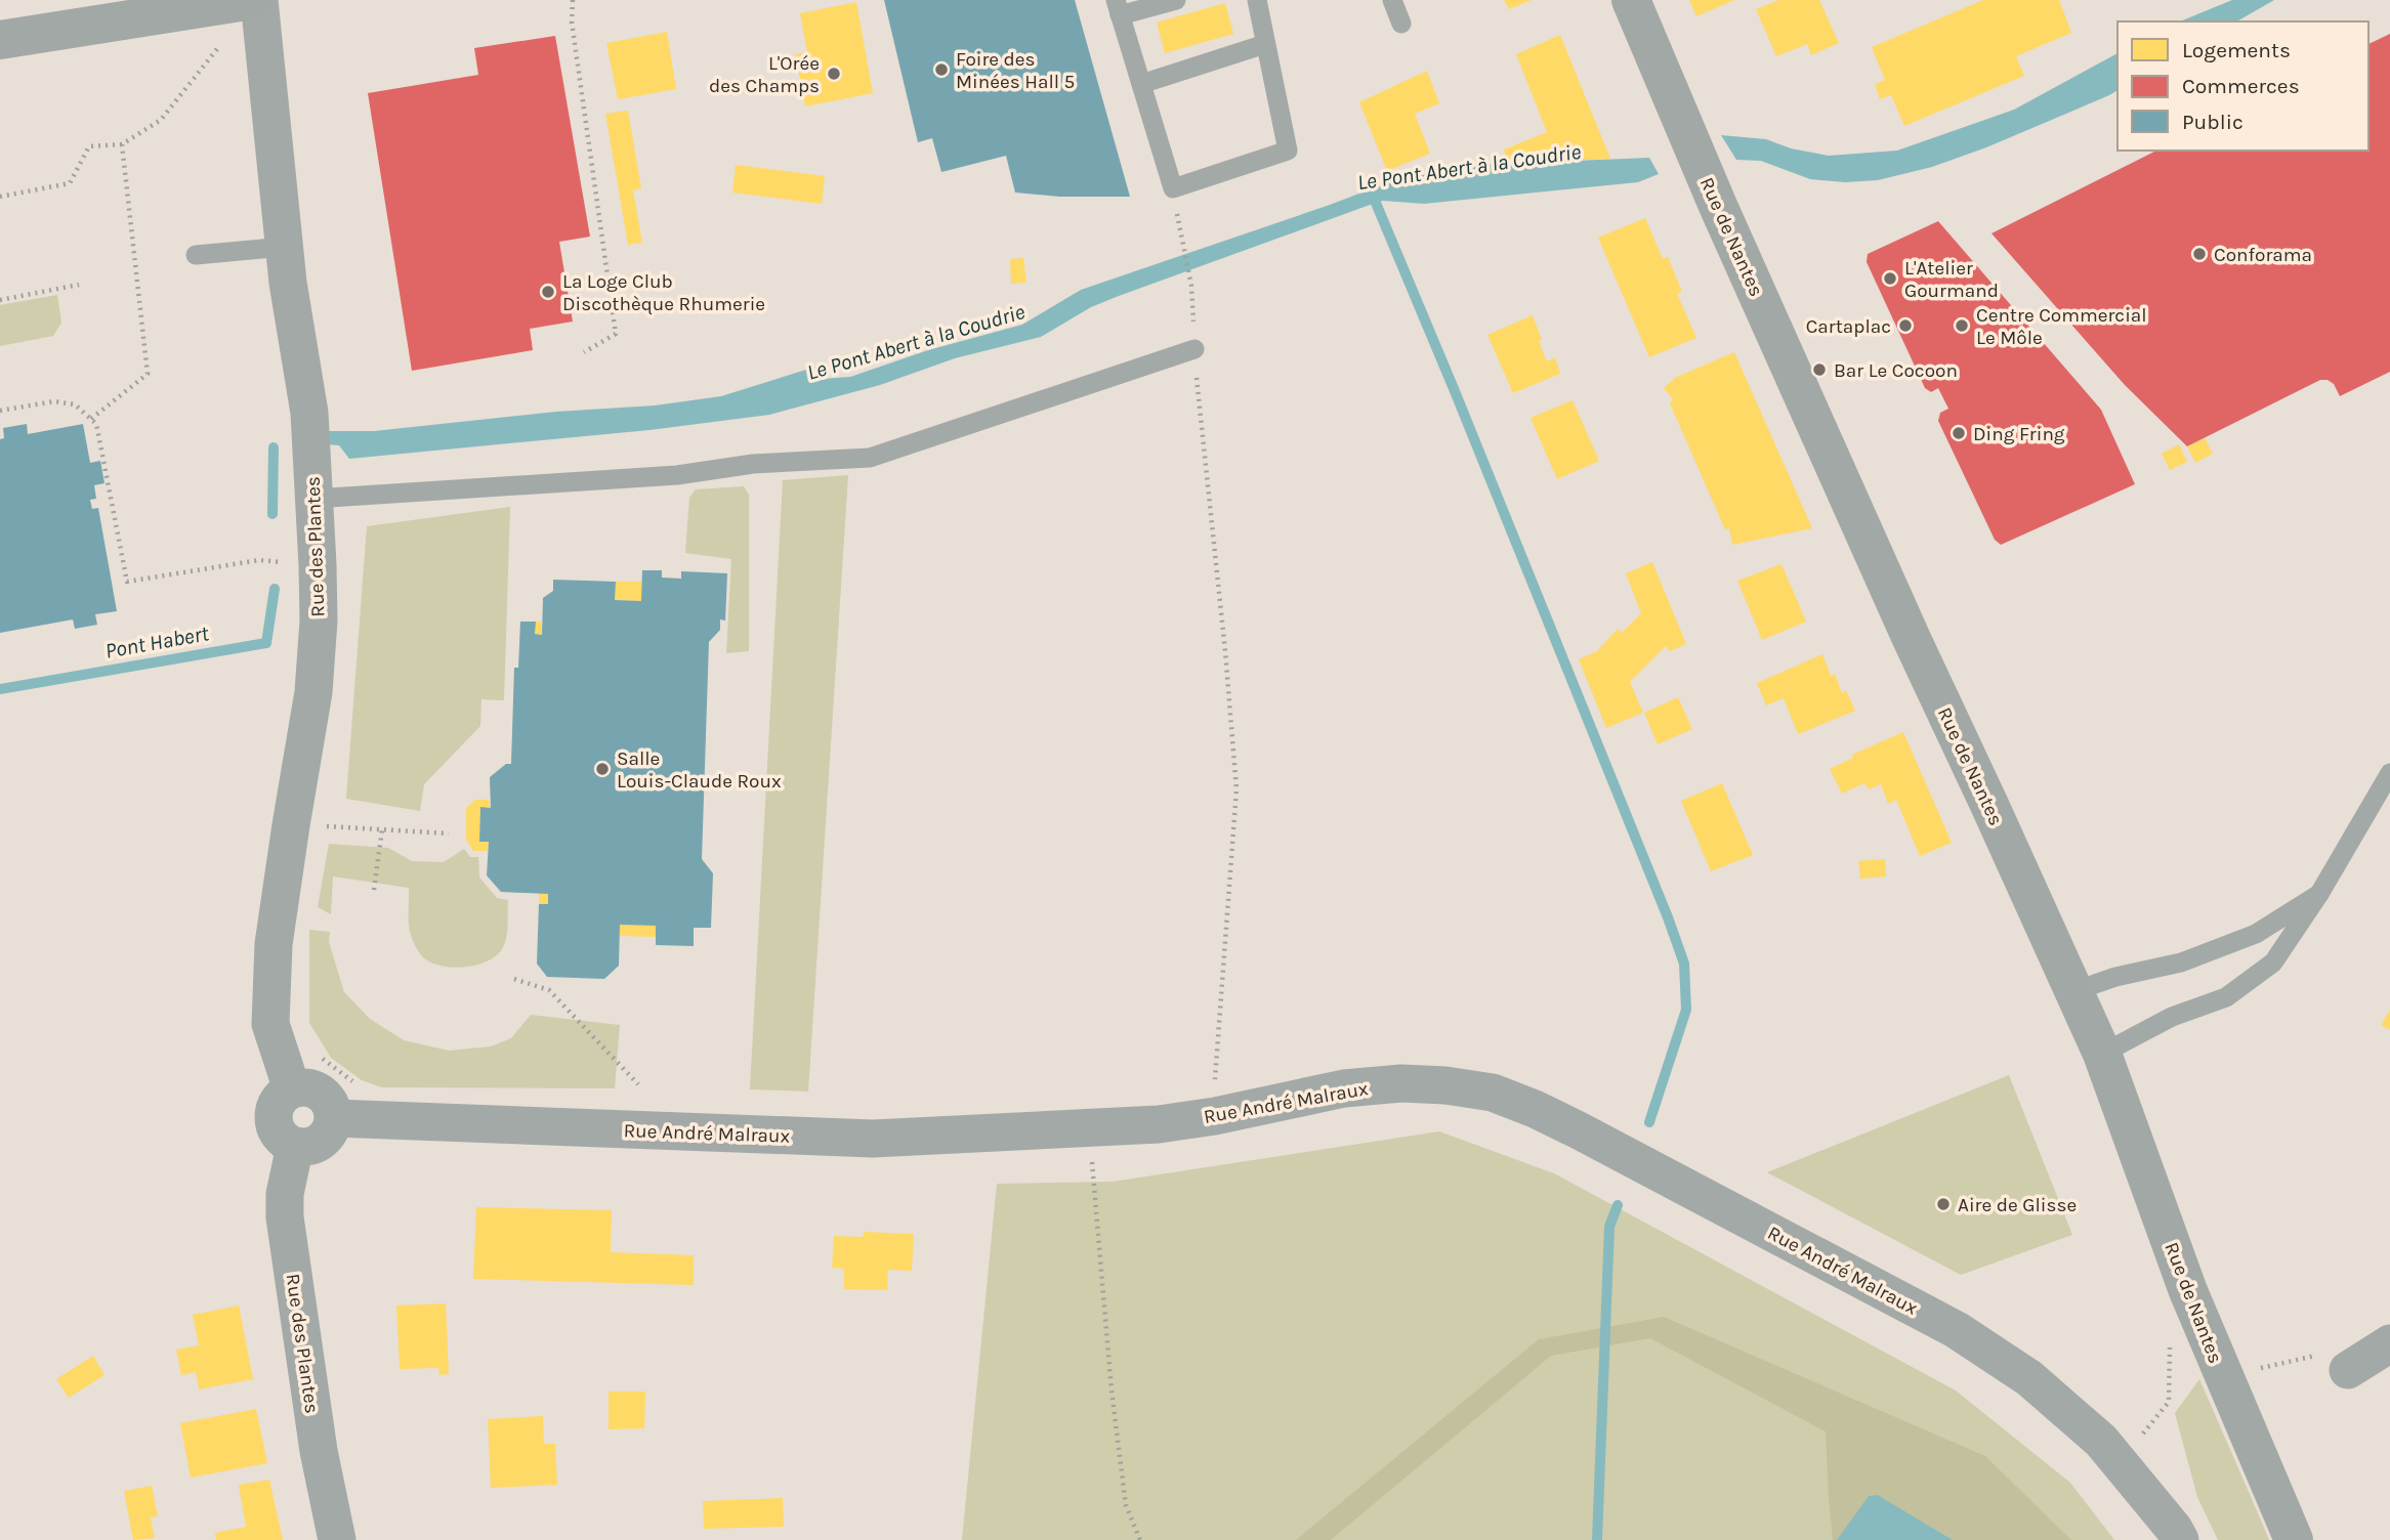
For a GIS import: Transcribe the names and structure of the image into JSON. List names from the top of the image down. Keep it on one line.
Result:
{"streets":{"main road":["Rue de Nantes"],"street":["Rue des Plantes","Rue André Malraux"]},"crossings":[["Rue des Plantes","Rue André Malraux"]],"water":["Le Pont Abert à la Coudrie","Pont Habert"],"places":["Foire des Minées Hall 5","L'Orée des Champs","Conforama","L'Atelier Gourmand","La Loge Club Discothèque Rhumerie","Cartaplac","Centre Commercial Le Môle","Bar Le Cocoon","Ding Fring","Salle Louis-Claude Roux","Aire de Glisse"],"legend":["Logements","Commerces","Public"]}
